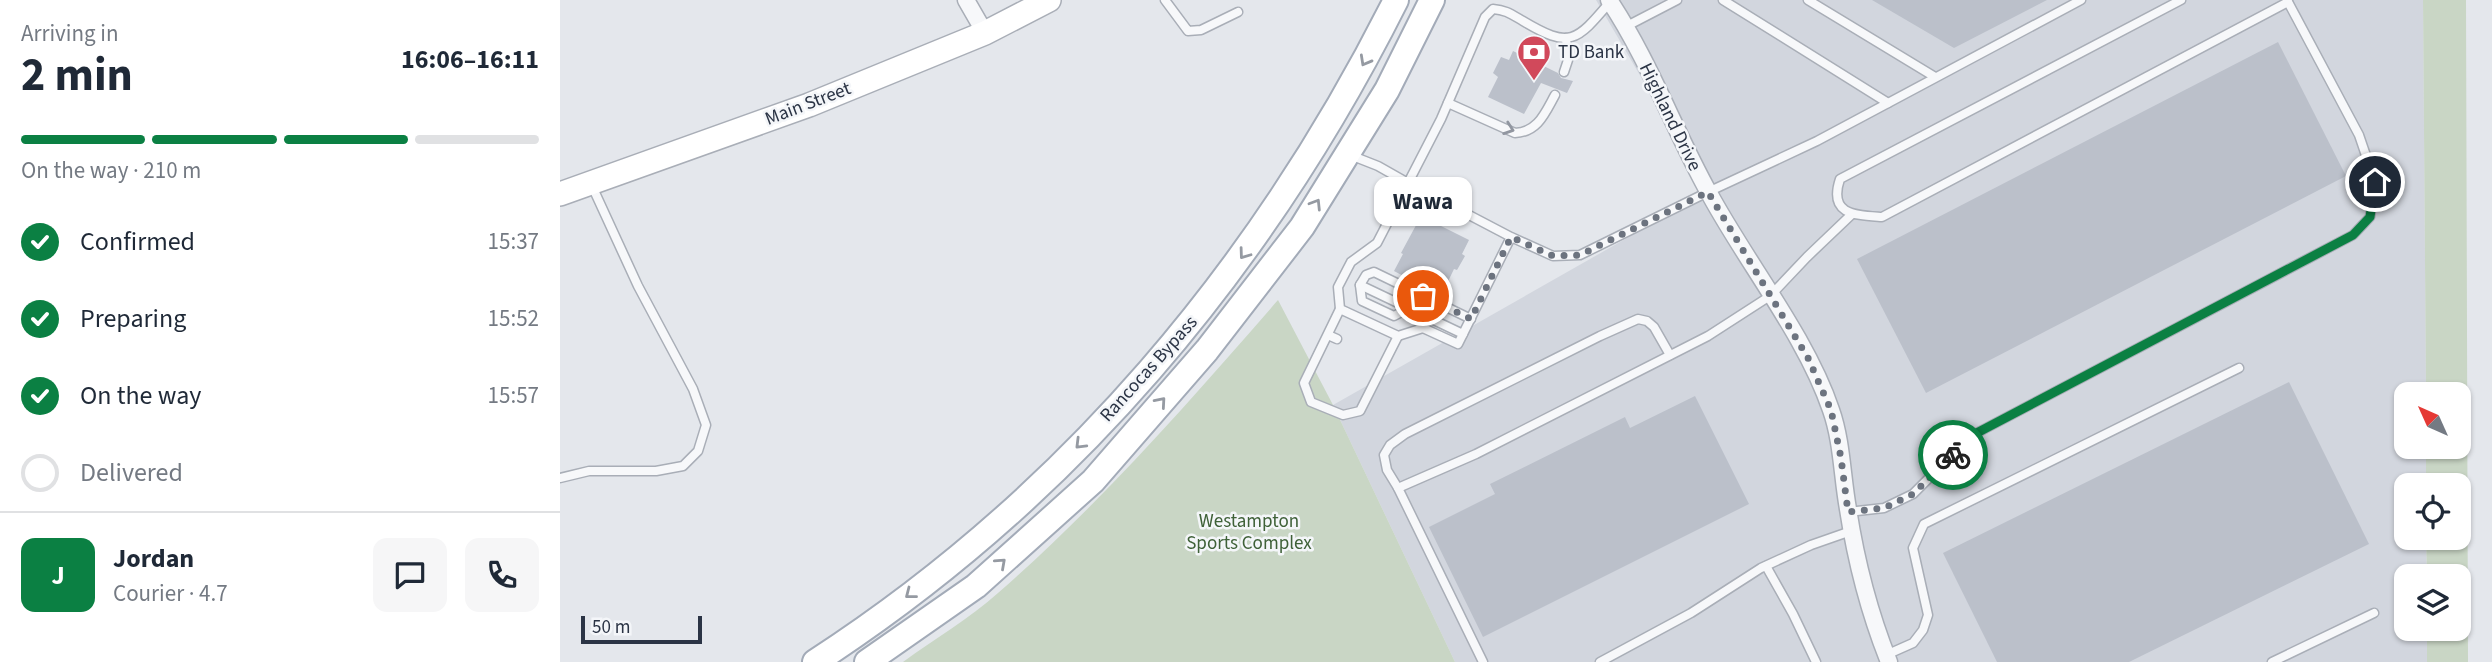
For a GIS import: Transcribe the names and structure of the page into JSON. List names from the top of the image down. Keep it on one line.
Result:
{"streets":{"main road":["Rancocas Bypass"],"street":["Main Street","Highland Drive"]},"parks":["Westampton Sports Complex"],"places":{"bank":["TD Bank"],"other":["Wawa"]},"scale_bar":"50 m","north":"top left","page":{"heading":["2 min","Arriving in","16:06–16:11"],"panel":["Jordan","Courier · 4.7"],"bar":"On the way · 210 m","bubble":"Wawa","list":[["Confirmed","15:37"],["Preparing","15:52"],["On the way","15:57"],"Delivered"],"round":"J","scale":"50 m"}}
